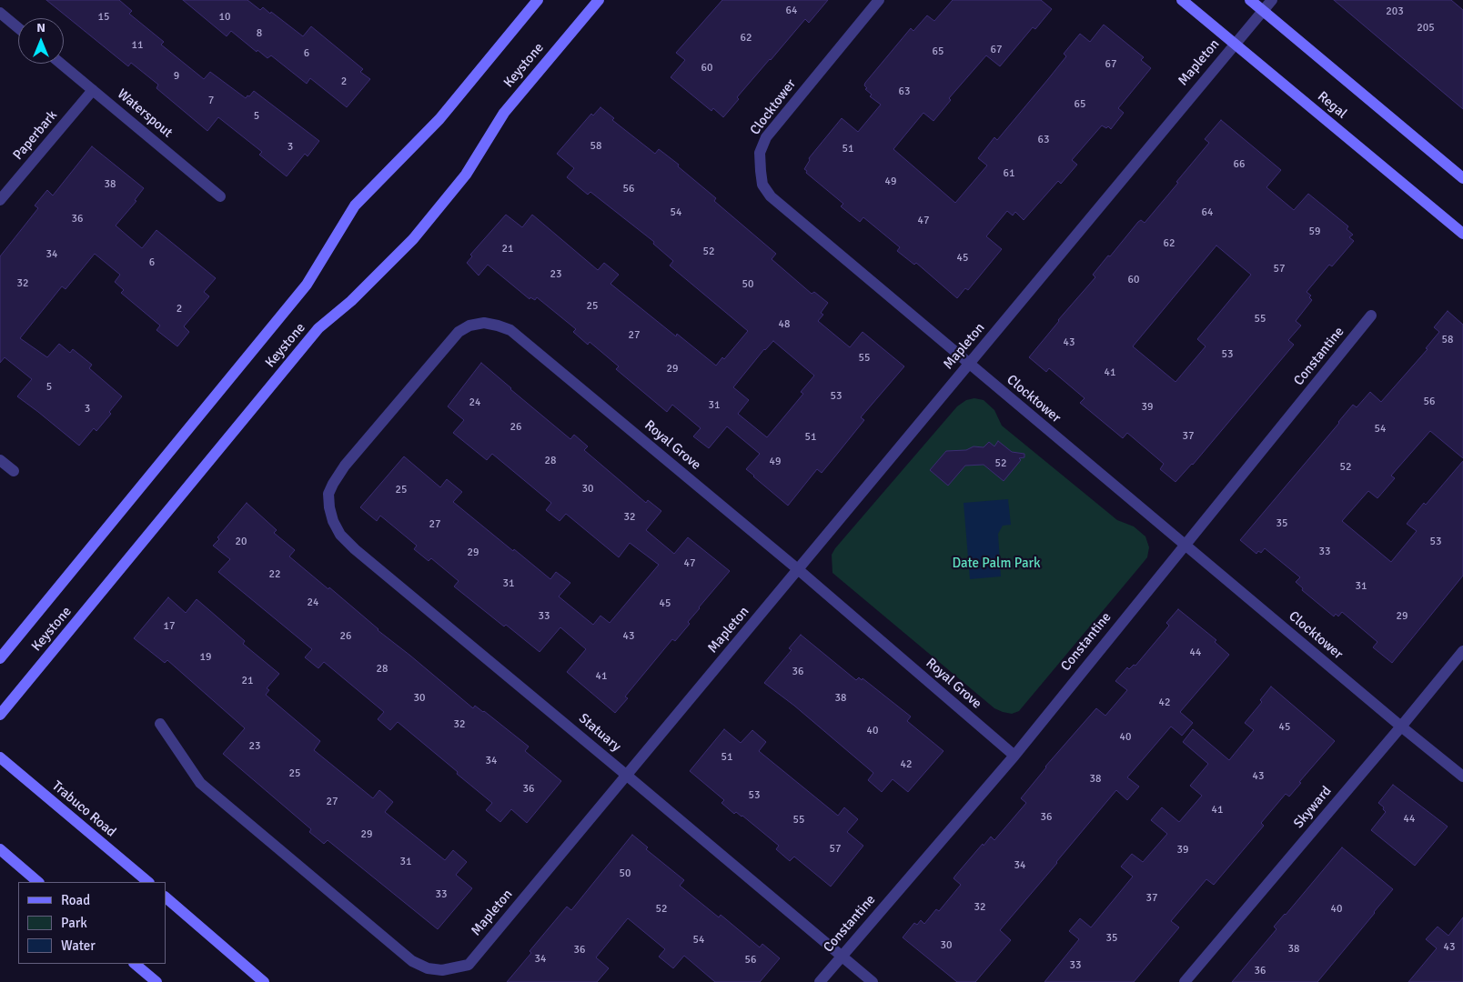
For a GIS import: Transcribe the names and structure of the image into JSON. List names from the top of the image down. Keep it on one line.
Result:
{"streets":{"street":["Mapleton","Keystone","Regal","Clocktower","Waterspout","Paperbark","Constantine","Royal Grove","Statuary","Skyward","Trabuco Road"]},"crossings":[["Mapleton","Regal"],["Mapleton","Clocktower"],["Mapleton","Royal Grove"],["Mapleton","Statuary"],["Clocktower","Constantine"],["Clocktower","Skyward"],["Waterspout","Paperbark"],["Constantine","Royal Grove"],["Constantine","Statuary"],["Royal Grove","Statuary"]],"parks":["Date Palm Park"],"house_numbers":["64","203","15","10","205","8","62","11","67","65","6","67","60","9","2","63","7","65","5","63","58","3","51","66","61","49","38","56","54","64","36","47","59","62","21","52","34","45","6","57","23","60","32","50","25","2","55","48","27","58","43","53","55","29","41","5","53","56","24","31","39","3","26","54","37","51","28","49","52","52","30","25","32","35","27","20","53","33","29","47","22","31","31","24","45","33","29","17","26","43","44","19","28","36","41","21","30","38","42","32","45","40","40","23","51","34","42","25","43","38","36","53","27","41","36","44","55","29","57","39","31","34","50","33","37","32","52","40","35","54","30","43","38","36","34","56","33","36"],"legend":["Road","Park","Water"],"north":"top"}
